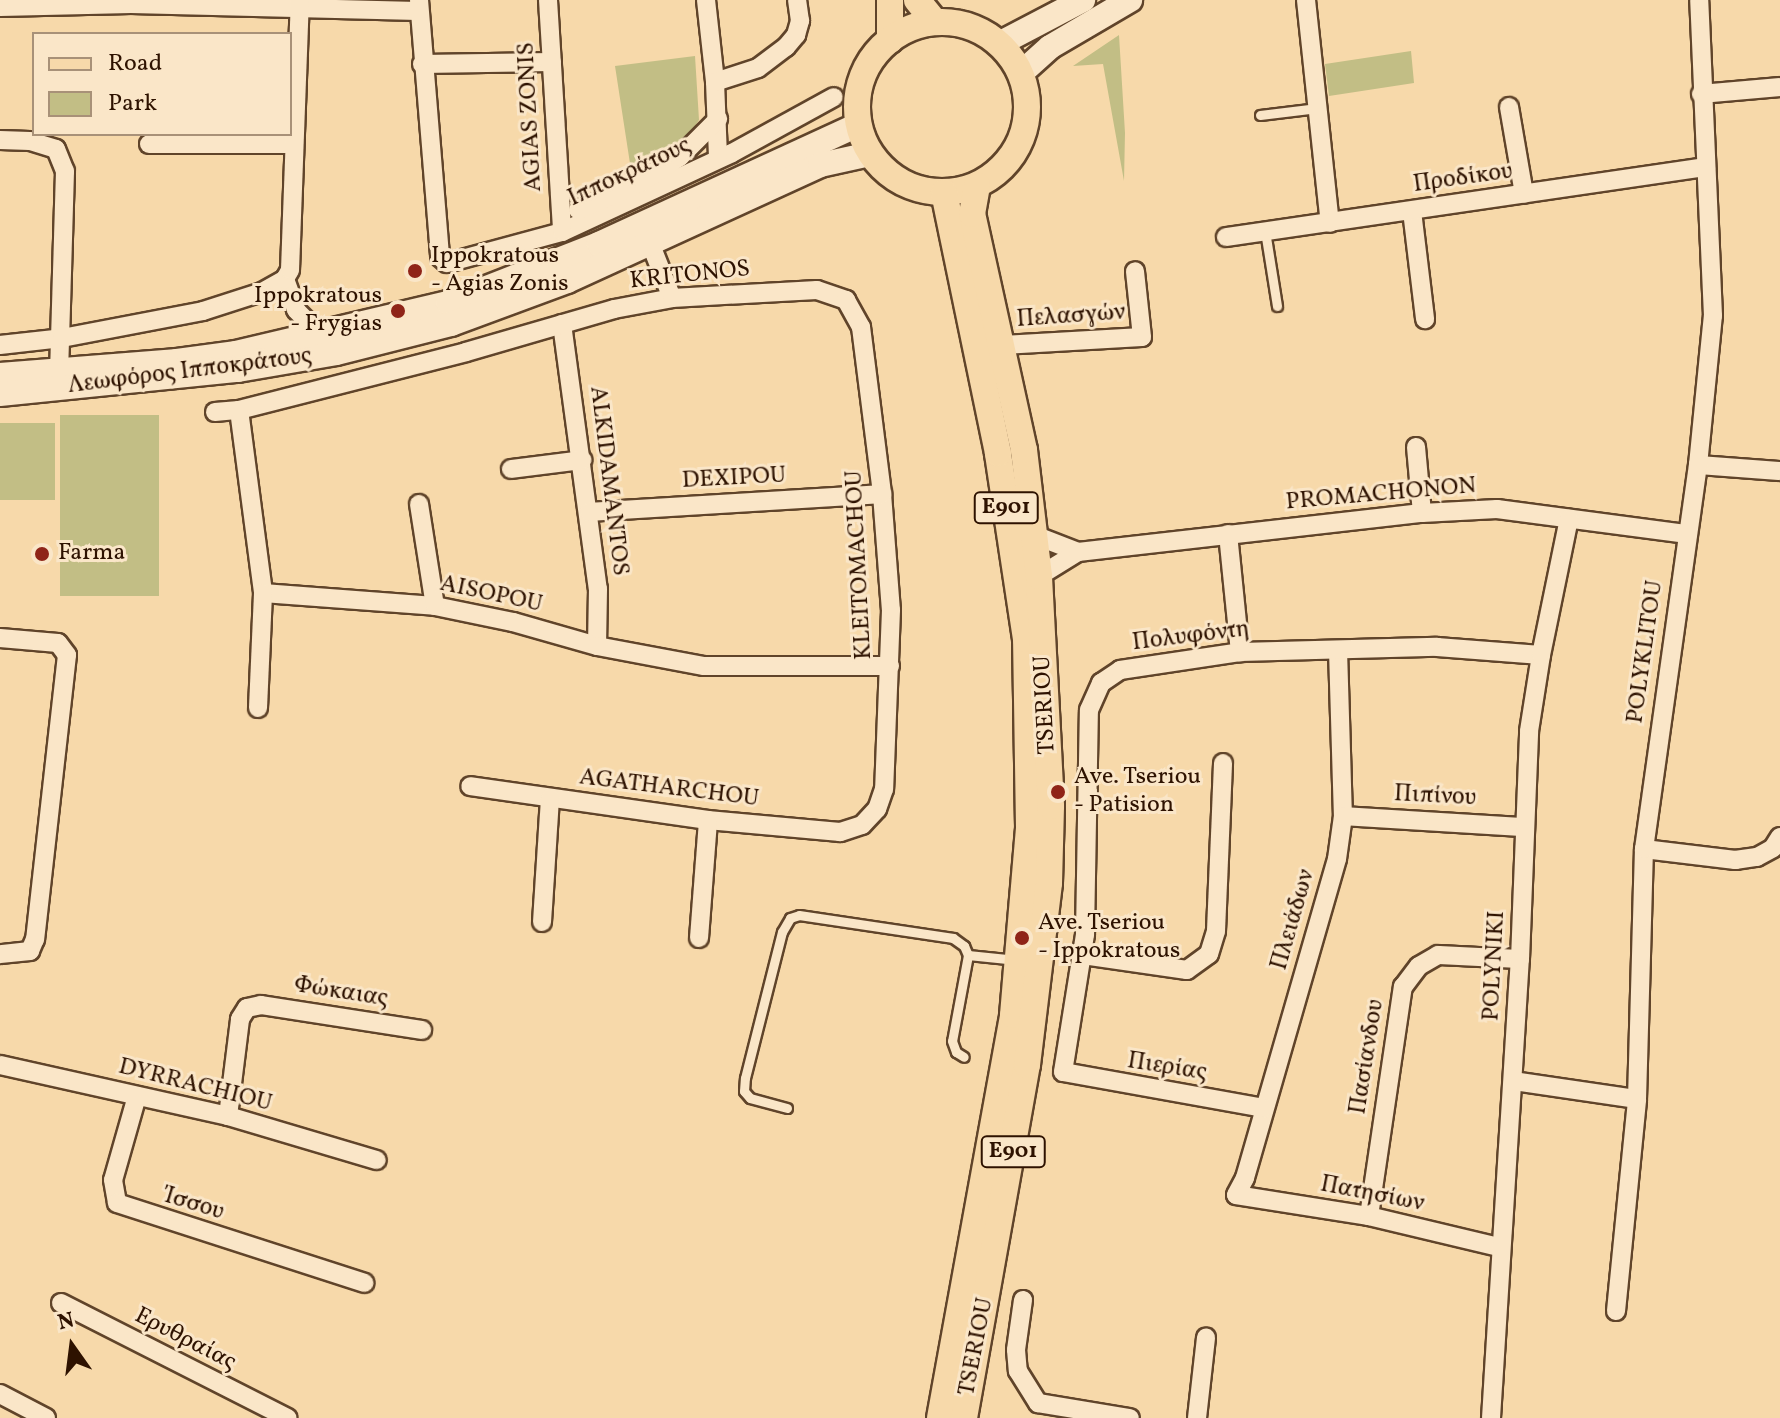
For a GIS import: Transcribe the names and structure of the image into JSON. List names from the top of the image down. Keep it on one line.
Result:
{"streets":{"main road":["Λεωφόρος Ιπποκράτους","E901","TSERIOU"],"street":["AGIAS ZONIS","Ιπποκράτους","Προδίκου","KRITONOS","Πελασγών","DEXIPOU","ALKIDAMANTOS","PROMACHONON","KLEITOMACHOU","AISOPOU","Πολυφόντη","POLYKLITOU","AGATHARCHOU","Πιπίνου","Πλειάδων","POLYNIKI","Φώκαιας","Πασίανδου","Πιερίας","DYRRACHIOU","Πατησίων","Ίσσου","Ερυθραίας"]},"crossings":[["AGIAS ZONIS","Ιπποκράτους"],["Προδίκου","POLYKLITOU"],["KRITONOS","ALKIDAMANTOS"],["KRITONOS","KLEITOMACHOU"],["Πελασγών","TSERIOU"],["Λεωφόρος Ιπποκράτους","TSERIOU"],["DEXIPOU","ALKIDAMANTOS"],["DEXIPOU","KLEITOMACHOU"],["ALKIDAMANTOS","AISOPOU"],["PROMACHONON","POLYKLITOU"],["PROMACHONON","TSERIOU"],["PROMACHONON","POLYNIKI"],["KLEITOMACHOU","AISOPOU"],["KLEITOMACHOU","AGATHARCHOU"],["Πολυφόντη","Πλειάδων"],["Πολυφόντη","POLYNIKI"],["Πολυφόντη","Πιερίας"],["Πιπίνου","Πλειάδων"],["Πιπίνου","POLYNIKI"],["Πλειάδων","Πιερίας"],["Πλειάδων","Πατησίων"],["POLYNIKI","Πασίανδου"],["POLYNIKI","Πατησίων"],["Φώκαιας","DYRRACHIOU"],["Πασίανδου","Πατησίων"],["DYRRACHIOU","Ίσσου"]],"places":["Ippokratous - Agias Zonis","Ippokratous - Frygias","Farma","Ave. Tseriou - Patision","Ave. Tseriou - Ippokratous"],"legend":["Road","Park"],"north":"top"}
